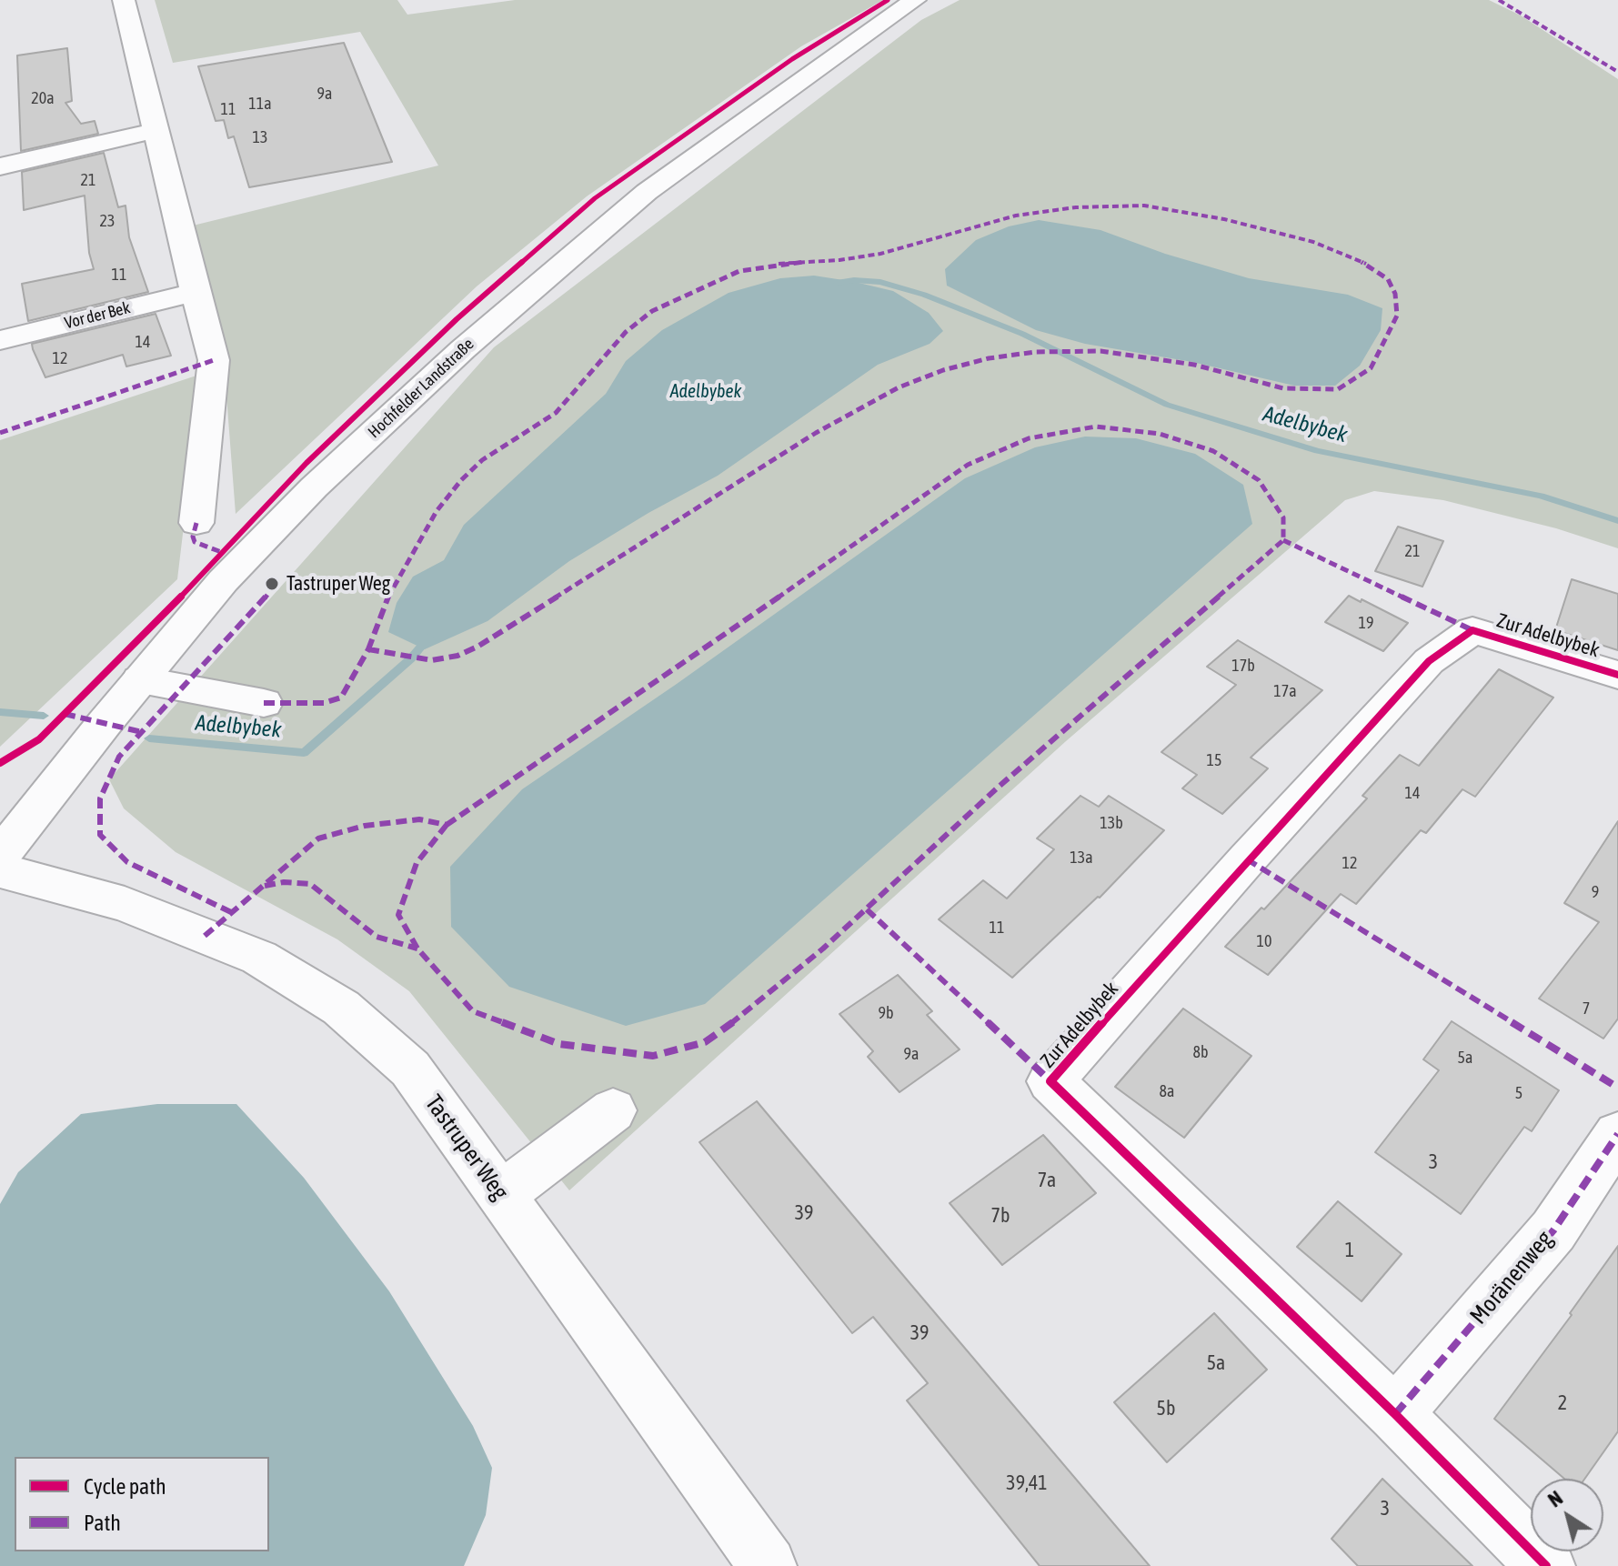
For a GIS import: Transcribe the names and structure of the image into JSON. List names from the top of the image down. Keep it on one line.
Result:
{"streets":{"street":["Vor der Bek","Hochfelder Landstraße","Zur Adelbybek","Tastruper Weg","Moränenweg"]},"crossings":[["Zur Adelbybek","Moränenweg"]],"water":["Adelbybek"],"places":["Tastruper Weg"],"house_numbers":["9a","20a","11a","11","13","21","23","11","14","12","21","19","17b","17a","15","14","13b","13a","12","9","11","10","7","9b","8b","9a","5a","8a","5","3","7a","39","7b","1","39","5a","2","5b","39,41","3"],"legend":["Cycle path","Path"],"north":"top left"}
